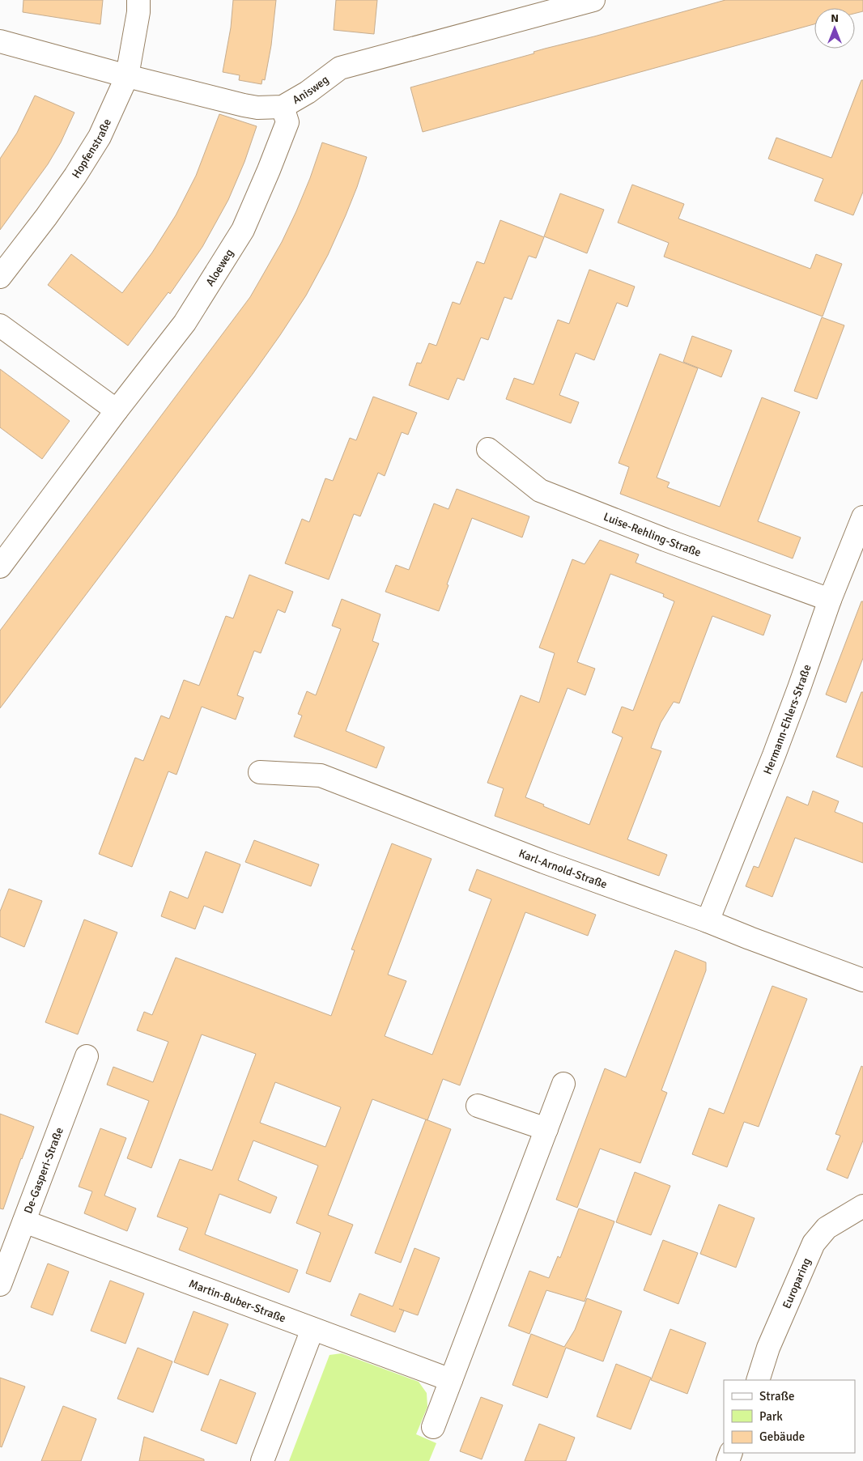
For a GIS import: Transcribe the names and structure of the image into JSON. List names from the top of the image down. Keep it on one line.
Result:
{"streets":{"street":["Anisweg","Hopfenstraße","Aloeweg","Luise-Rehling-Straße","Hermann-Ehlers-Straße","Karl-Arnold-Straße","De-Gasperi-Straße","Europaring","Martin-Buber-Straße"]},"crossings":[["Anisweg","Hopfenstraße"],["Anisweg","Aloeweg"],["Luise-Rehling-Straße","Hermann-Ehlers-Straße"],["Hermann-Ehlers-Straße","Karl-Arnold-Straße"],["De-Gasperi-Straße","Martin-Buber-Straße"]],"legend":["Straße","Park","Gebäude"],"north":"top"}
